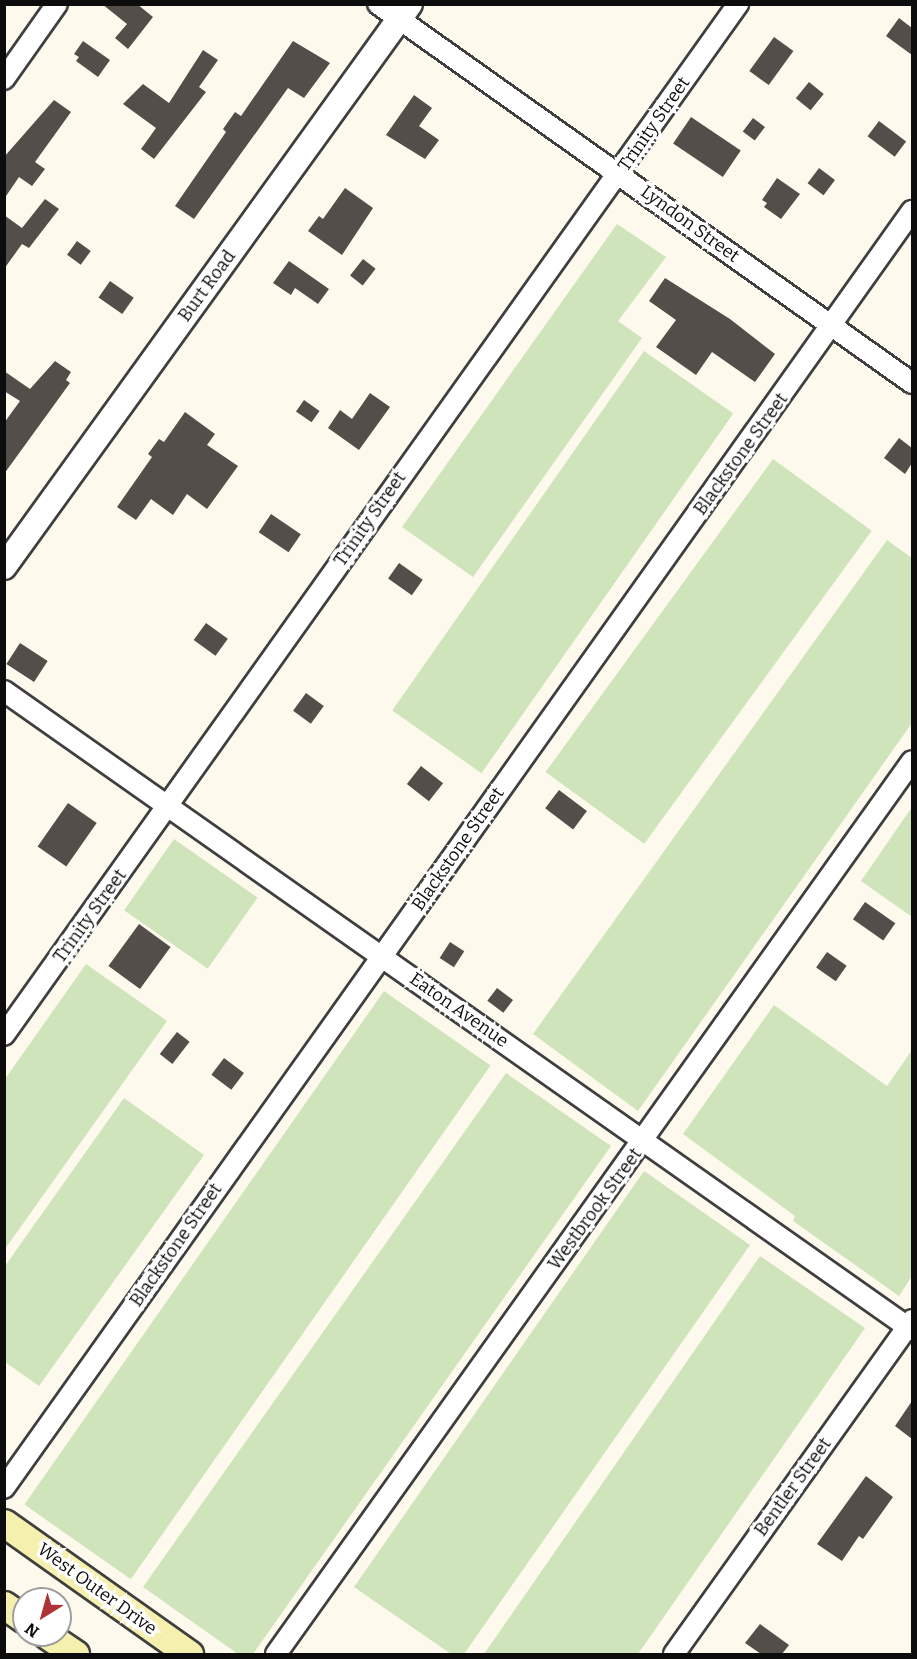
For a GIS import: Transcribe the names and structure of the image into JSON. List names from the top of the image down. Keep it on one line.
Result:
{"streets":{"main road":["West Outer Drive"],"street":["Trinity Street","Lyndon Street","Burt Road","Blackstone Street","Eaton Avenue","Westbrook Street","Bentler Street"]},"crossings":[["Trinity Street","Lyndon Street"],["Trinity Street","Eaton Avenue"],["Lyndon Street","Burt Road"],["Lyndon Street","Blackstone Street"],["Blackstone Street","Eaton Avenue"],["Eaton Avenue","Westbrook Street"],["Eaton Avenue","Bentler Street"]],"north":"bottom left"}
